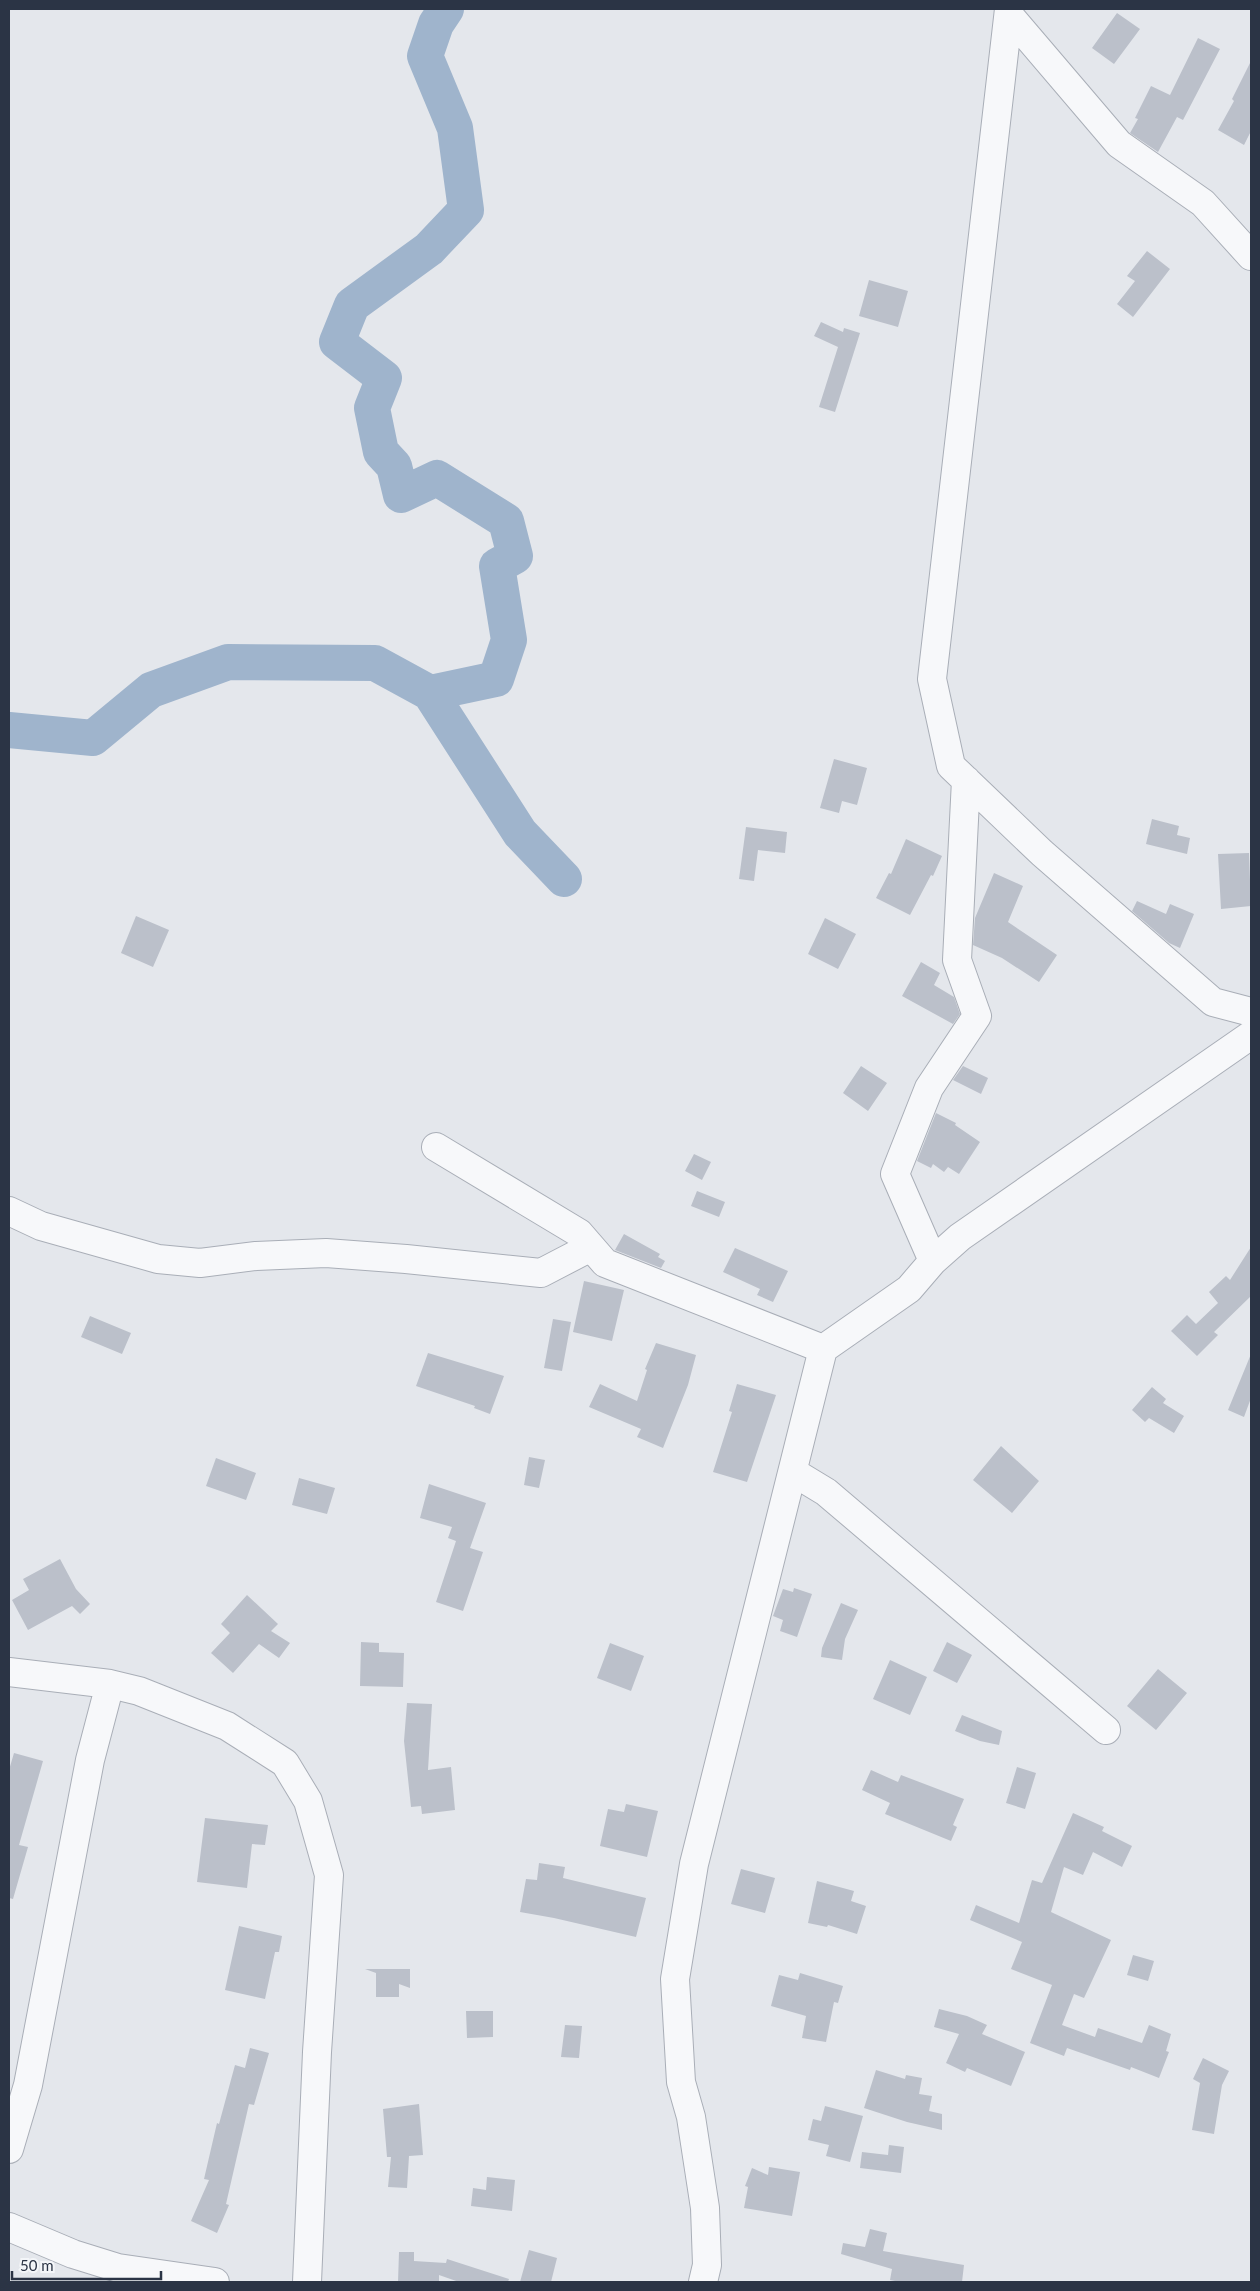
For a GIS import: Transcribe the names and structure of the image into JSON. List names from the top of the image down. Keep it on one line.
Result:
{"scale_bar":"50 m"}
